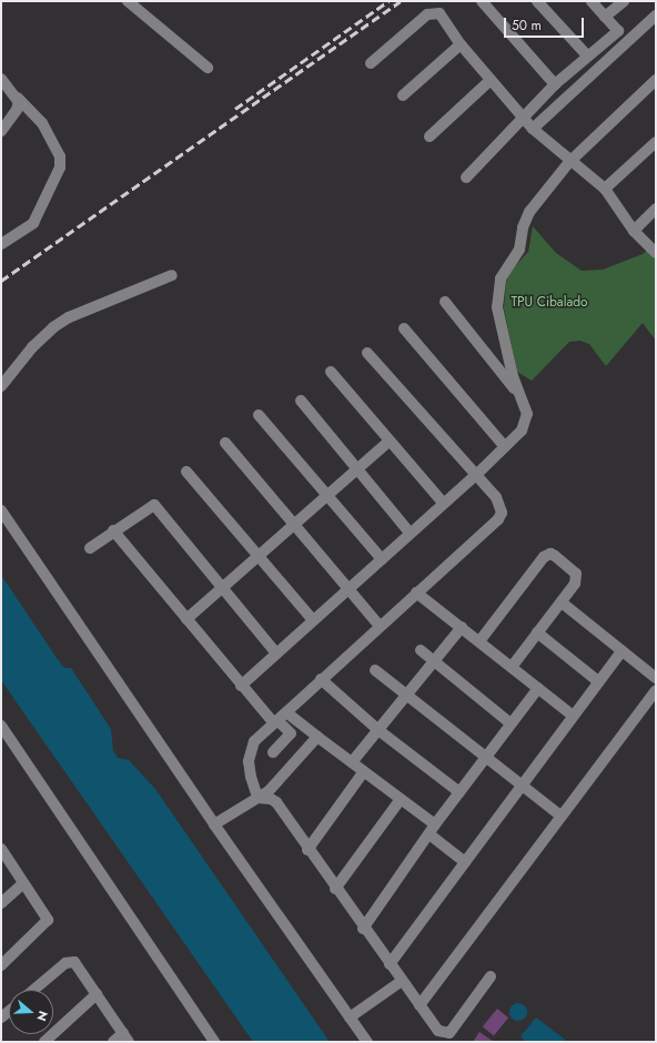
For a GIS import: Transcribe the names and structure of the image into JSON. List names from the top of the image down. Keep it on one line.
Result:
{"parks":["TPU Cibalado"],"scale_bar":"50 m","north":"right"}
